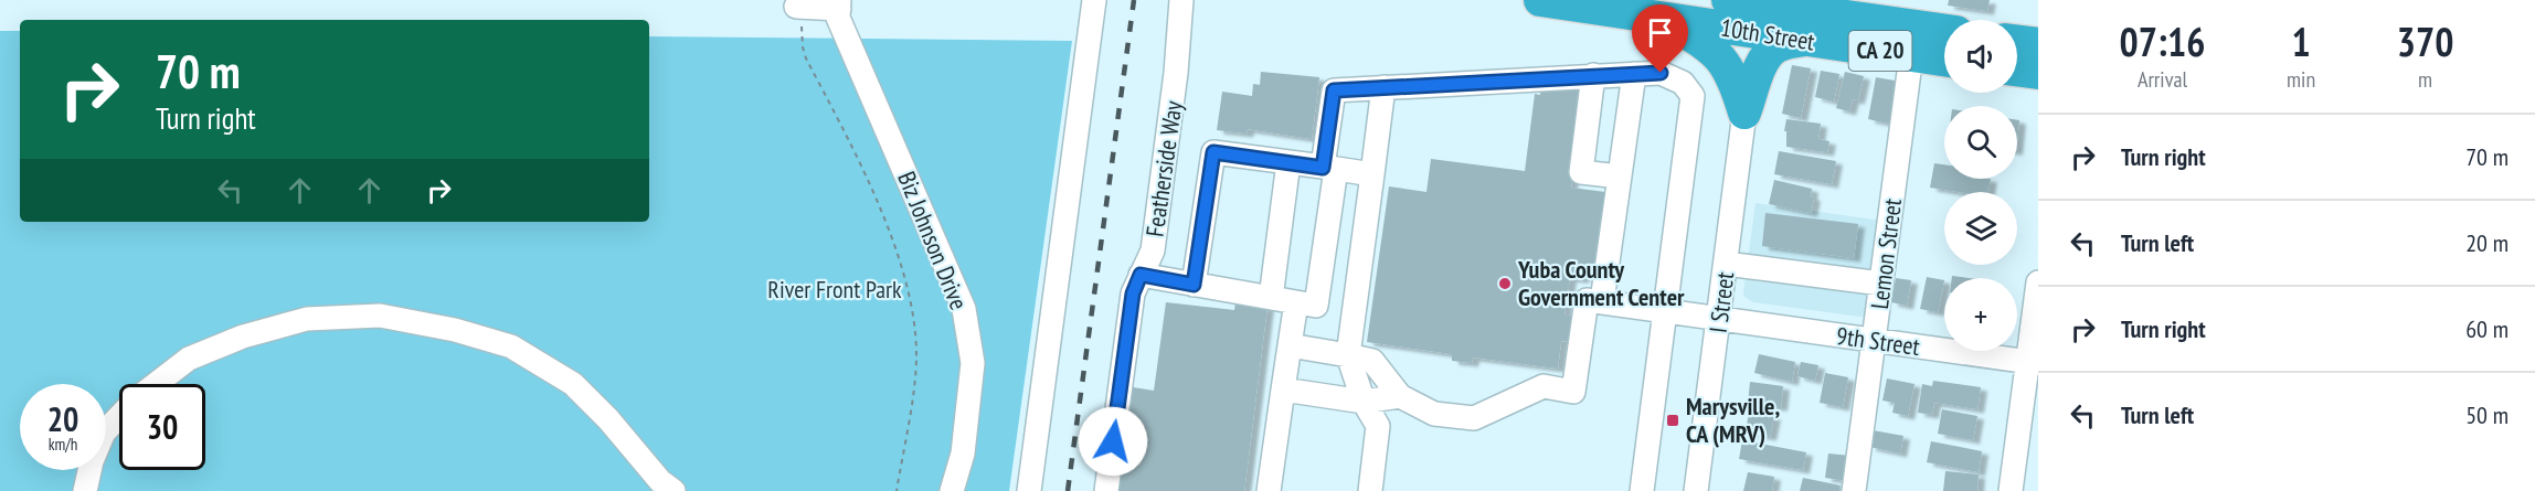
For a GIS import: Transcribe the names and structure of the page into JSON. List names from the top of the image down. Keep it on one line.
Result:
{"streets":{"highway":["10th Street","CA 20"],"street":["Featherside Way","Biz Johnson Drive","Lemon Street","I Street","9th Street"]},"crossings":[["10th Street","Lemon Street"],["Lemon Street","9th Street"],["I Street","9th Street"]],"parks":["River Front Park"],"places":{"other":["Yuba County Government Center"],"transit":["Marysville, CA (MRV)"]},"page":{"eta":["07:16","Arrival","1","min","370","m"],"map_buttons":"+","turn":["70 m","Turn right"],"list":[{"name":"Turn right","value":"70 m"},{"name":"Turn left","value":"20 m"},{"name":"Turn right","value":"60 m"},{"name":"Turn left","value":"50 m"}],"speed":"20 km/h","limit":"30"}}
